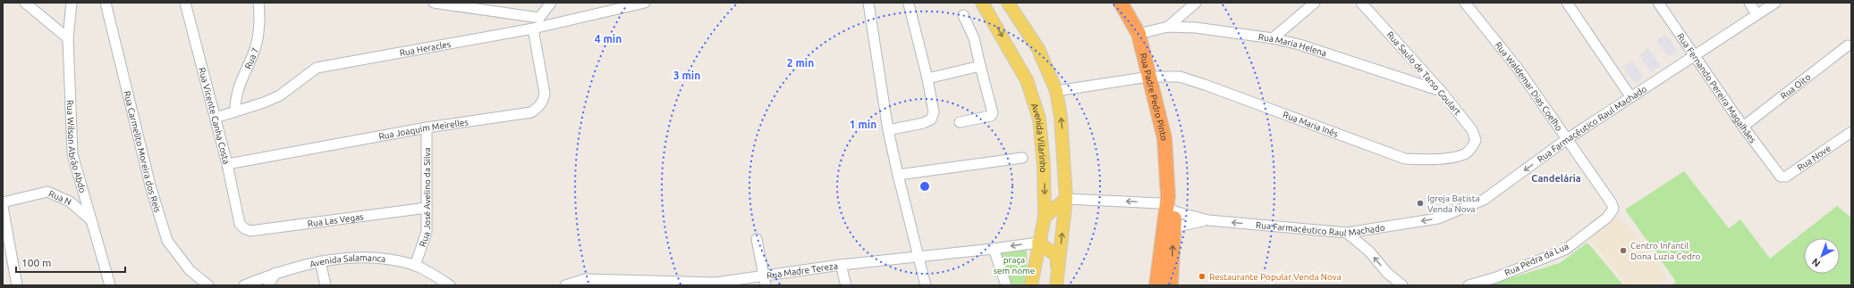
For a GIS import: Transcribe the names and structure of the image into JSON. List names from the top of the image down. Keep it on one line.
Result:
{"streets":{"highway":["Rua Padre Pedro Pinto"],"main road":["Avenida Vilarinho"],"street":["Rua Maria Helena","Rua Heracles","Rua 7","Rua Saulo de Tarso Goulart","Rua Waldemar Dias Coelho","Rua Oito","Rua Fernando Pereira Magalhães","Rua Vicente Canha Costa","Rua Maria Inês","Rua Farmacêutico Raul Machado","Rua Joaquim Meirelles","Rua Wilson Abrão Abdo","Rua Carmelito Moreira dos Reis","Rua Nove","Rua José Avelino da Silva","Rua N","Rua Las Vegas","Rua Pedra da Lua","Avenida Salamanca","Rua Madre Tereza"]},"crossings":[["Rua Maria Helena","Rua Saulo de Tarso Goulart"],["Rua Maria Helena","Rua Padre Pedro Pinto"],["Rua Heracles","Rua 7"],["Rua Heracles","Rua Vicente Canha Costa"],["Rua Heracles","Rua Joaquim Meirelles"],["Rua Saulo de Tarso Goulart","Rua Maria Inês"],["Rua Waldemar Dias Coelho","Rua Farmacêutico Raul Machado"],["Rua Waldemar Dias Coelho","Rua Pedra da Lua"],["Rua Oito","Rua Fernando Pereira Magalhães"],["Rua Fernando Pereira Magalhães","Rua Farmacêutico Raul Machado"],["Rua Fernando Pereira Magalhães","Rua Nove"],["Rua Padre Pedro Pinto","Rua Maria Inês"],["Rua Padre Pedro Pinto","Rua Farmacêutico Raul Machado"],["Rua Vicente Canha Costa","Rua Joaquim Meirelles"],["Rua Vicente Canha Costa","Rua Las Vegas"],["Rua Joaquim Meirelles","Rua José Avelino da Silva"],["Avenida Vilarinho","Rua Madre Tereza"],["Rua Wilson Abrão Abdo","Rua N"],["Rua José Avelino da Silva","Rua Las Vegas"],["Rua José Avelino da Silva","Avenida Salamanca"]],"one_way":["Rua Farmacêutico Raul Machado"],"districts":["Candelária"],"parks":["praça sem nome"],"places":["Igreja Batista Venda Nova","Centro Infantil Dona Luzia Cedro","Restaurante Popular Venda Nova"],"scale_bar":"100 m","north":"bottom left","rings":["4 min","2 min","3 min","1 min"]}
